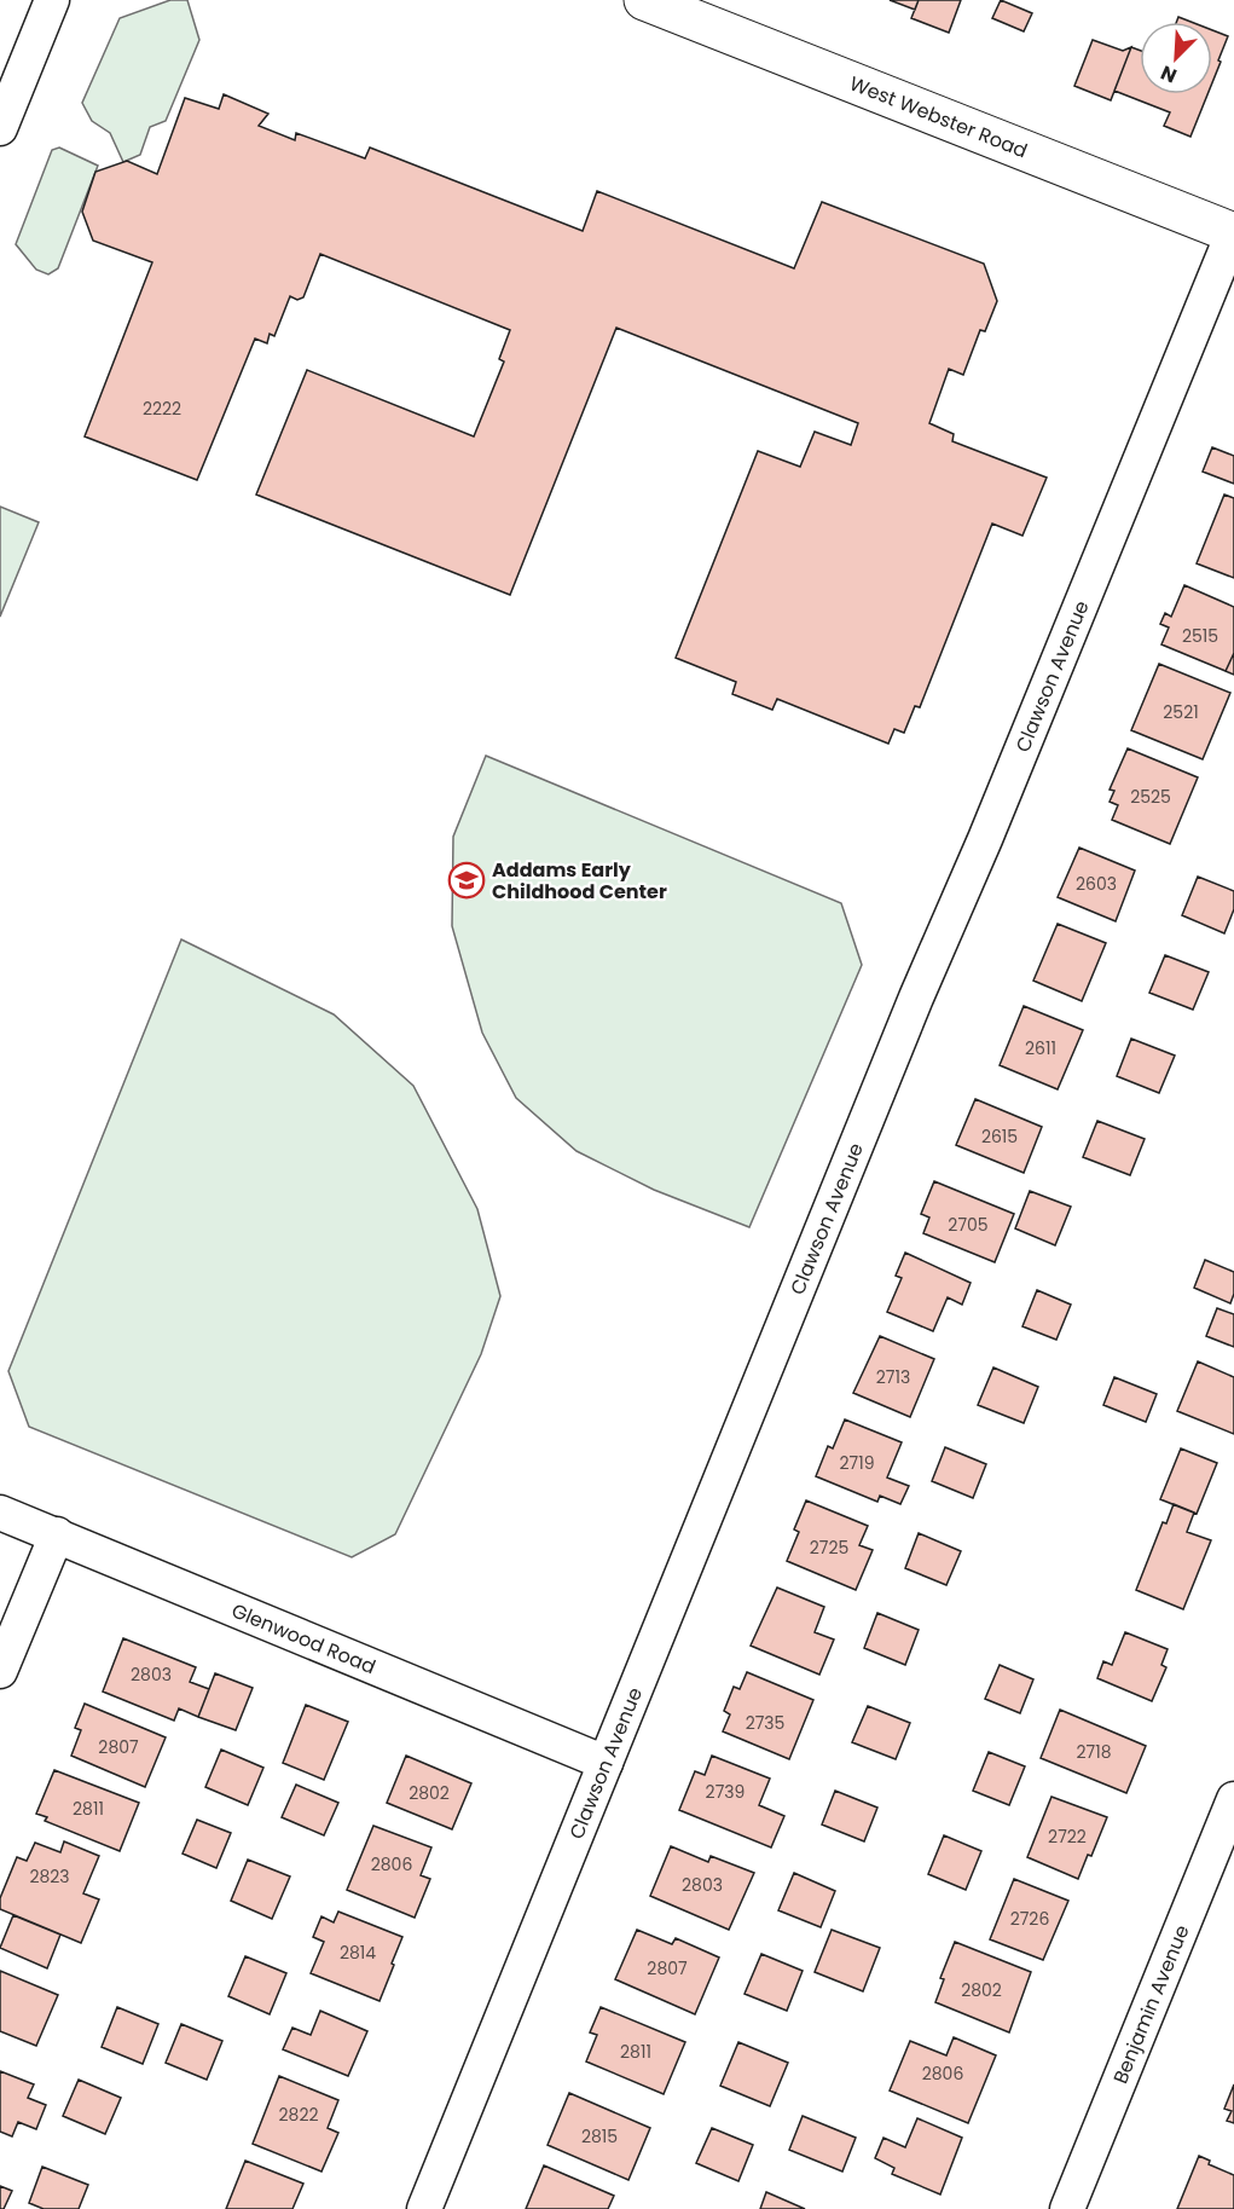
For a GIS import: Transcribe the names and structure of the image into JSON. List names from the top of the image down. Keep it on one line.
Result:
{"streets":{"street":["West Webster Road","Clawson Avenue","Glenwood Road","Benjamin Avenue"]},"crossings":[["West Webster Road","Clawson Avenue"],["Clawson Avenue","Glenwood Road"]],"places":{"school or university":["Addams Early Childhood Center"]},"house_numbers":["2222","2515","2521","2525","2603","2611","2615","2705","2713","2719","2725","2803","2735","2807","2718","2739","2802","2811","2722","2806","2823","2803","2726","2814","2807","2802","2811","2806","2822","2815"],"north":"bottom left"}
